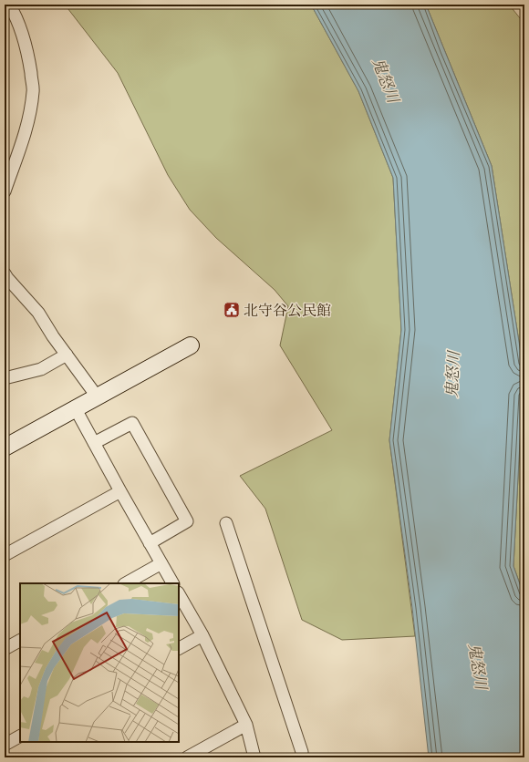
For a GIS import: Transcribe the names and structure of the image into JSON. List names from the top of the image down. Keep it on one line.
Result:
{"water":["鬼怒川"],"places":{"public building":["北守谷公民館"]}}
